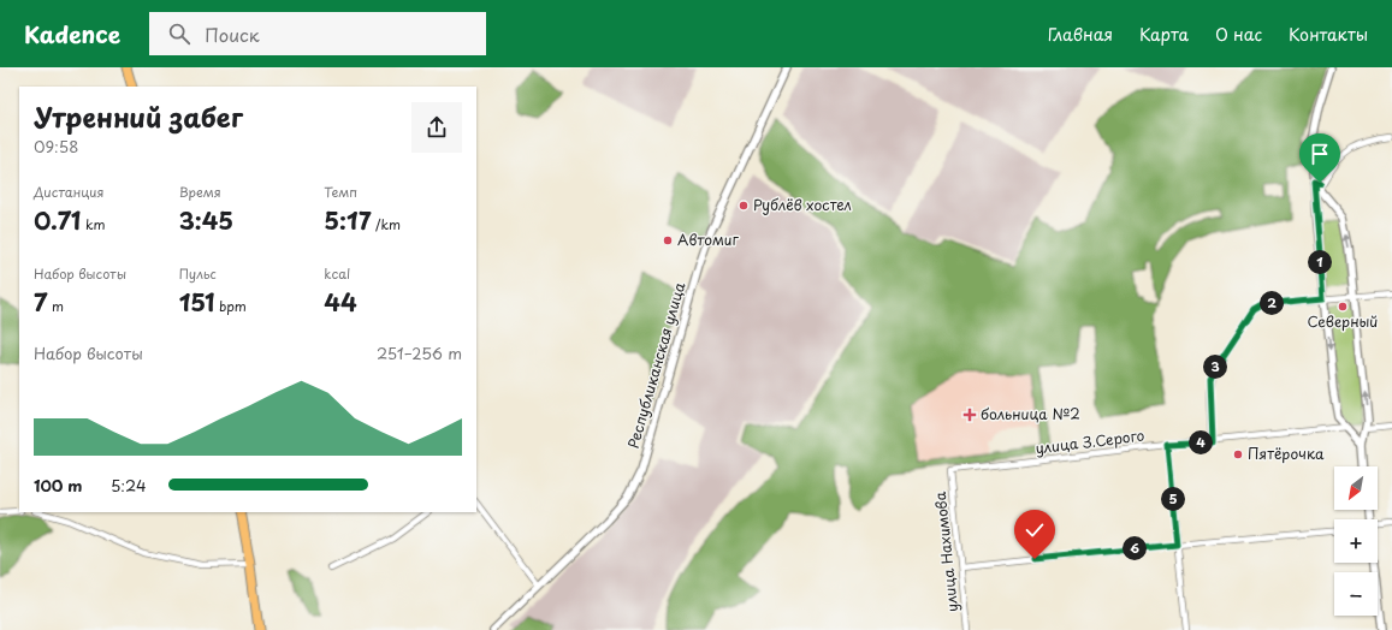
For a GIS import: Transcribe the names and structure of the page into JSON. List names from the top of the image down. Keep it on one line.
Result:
{"streets":{"street":["Республиканская улица","улица З.Серого","улица Нахимова"]},"crossings":[["улица З.Серого","улица Нахимова"]],"places":{"other":["Рублёв хостел","Автомиг","Северный","Пятёрочка"],"health":["больница №2"]},"north":"bottom left","page":{"header":"Kadence","search":"Поиск","nav":["Главная","Карта","О нас","Контакты"],"heading":["Утренний забег","09:58"],"stats":[["Дистанция","0.71 km"],["Время","3:45"],["Темп","5:17 /km"],["Набор высоты","7 m"],["Пульс","151 bpm"],["kcal","44"]],"pins":["1","2","3","4","5","6"],"chart":["Набор высоты","251–256 m"],"map_buttons":["+","−"],"list":[{"name":"100 m","note":"5:24"}]}}
